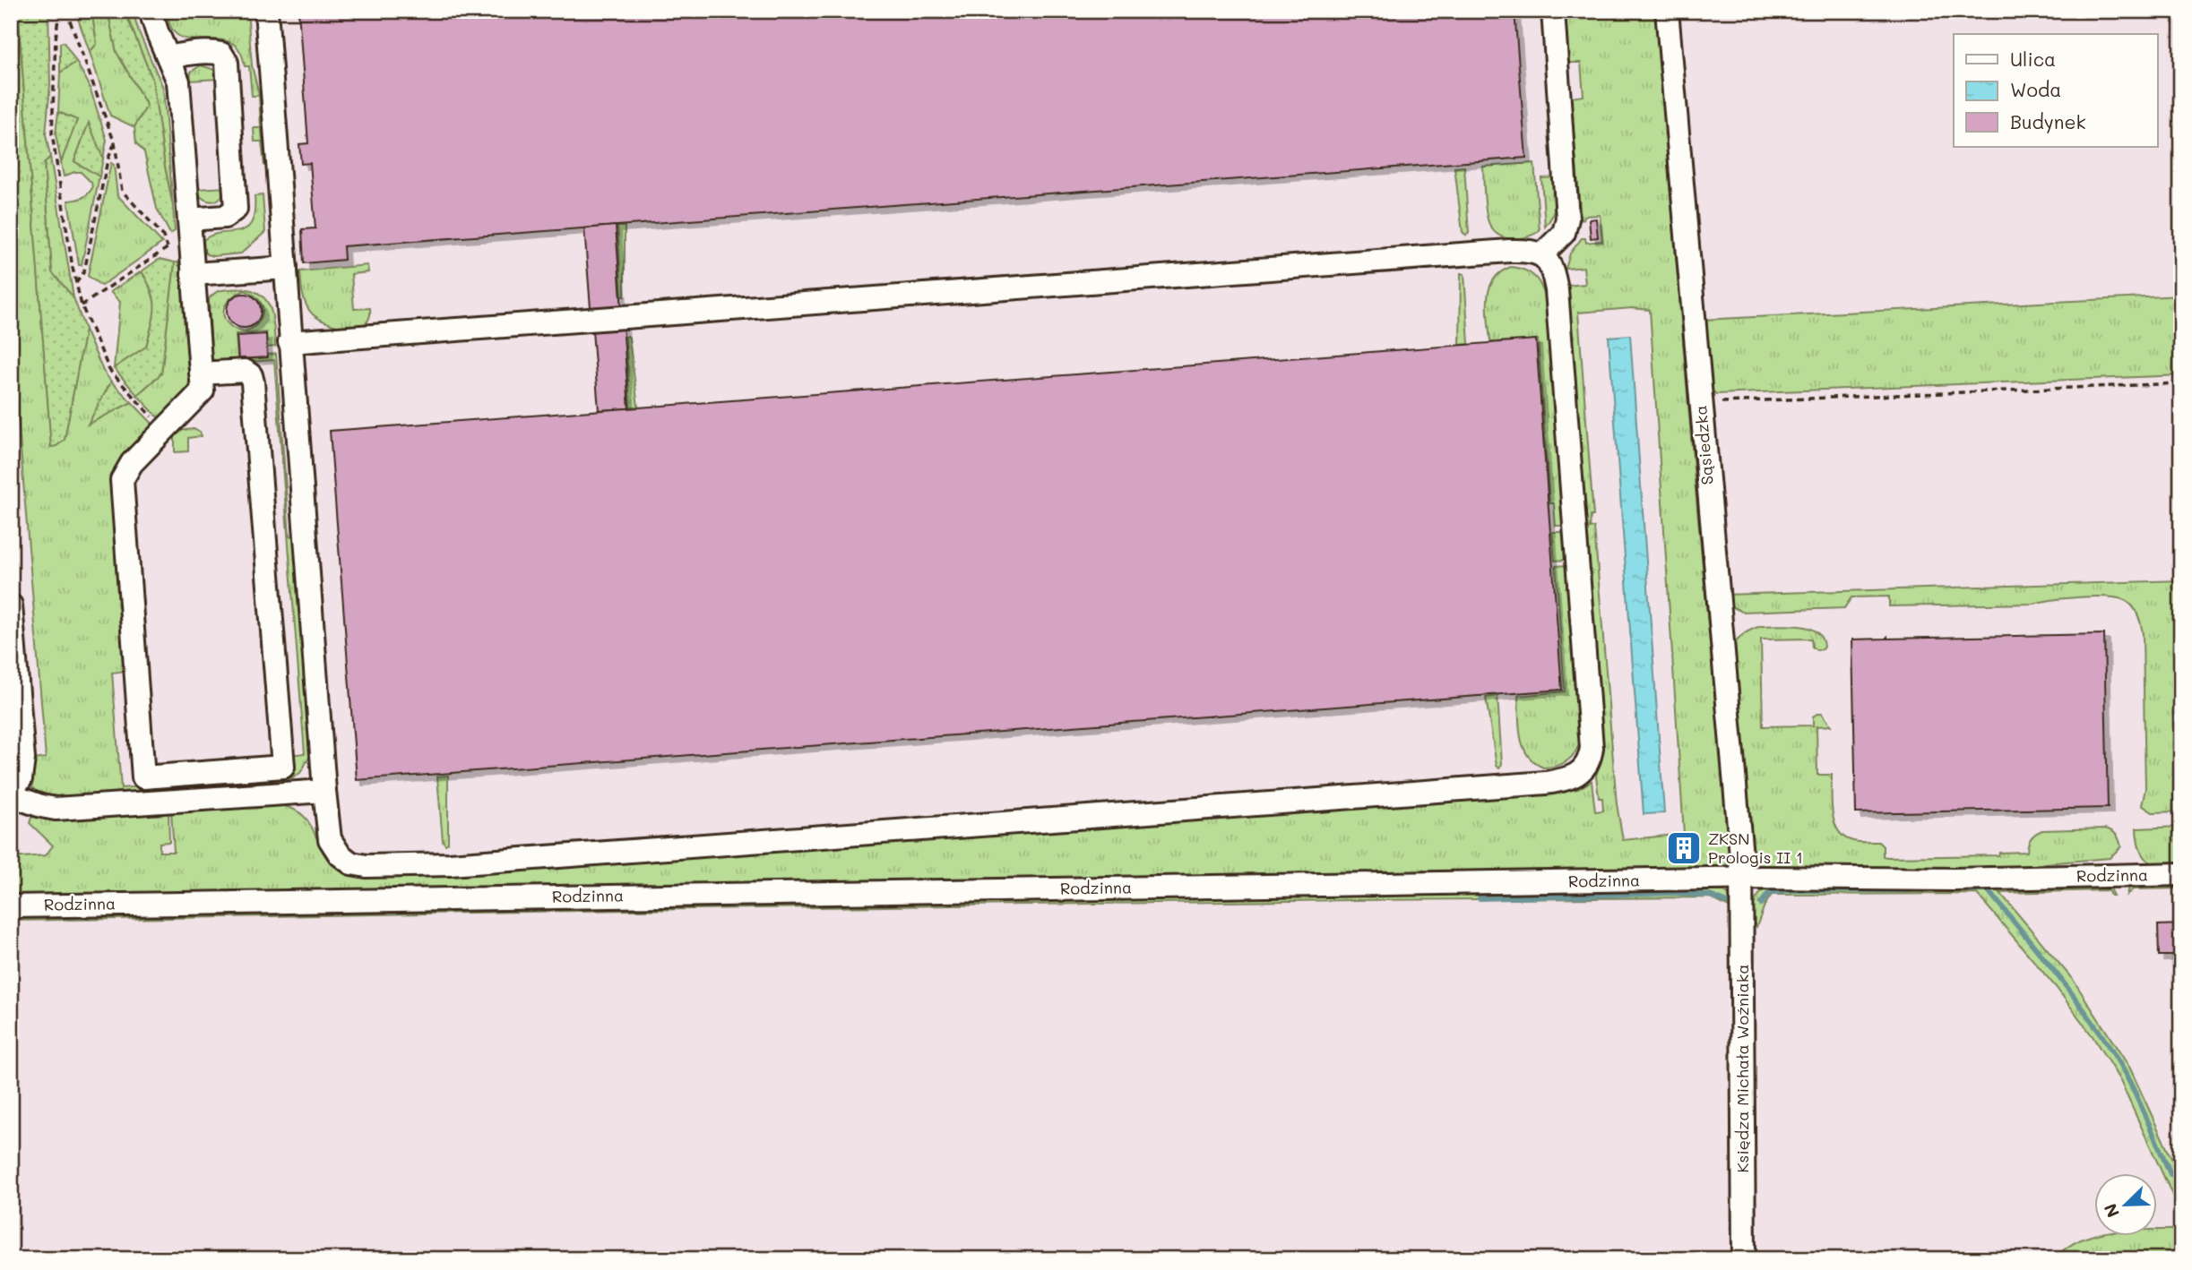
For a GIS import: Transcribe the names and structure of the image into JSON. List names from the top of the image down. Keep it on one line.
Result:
{"streets":{"street":["Sąsiedzka","Rodzinna","Księdza Michała Woźniaka"]},"crossings":[["Sąsiedzka","Rodzinna"],["Sąsiedzka","Księdza Michała Woźniaka"],["Rodzinna","Księdza Michała Woźniaka"]],"places":{"building":["ZKSN Prologis II 1"]},"legend":["Ulica","Woda","Budynek"],"north":"bottom left"}
